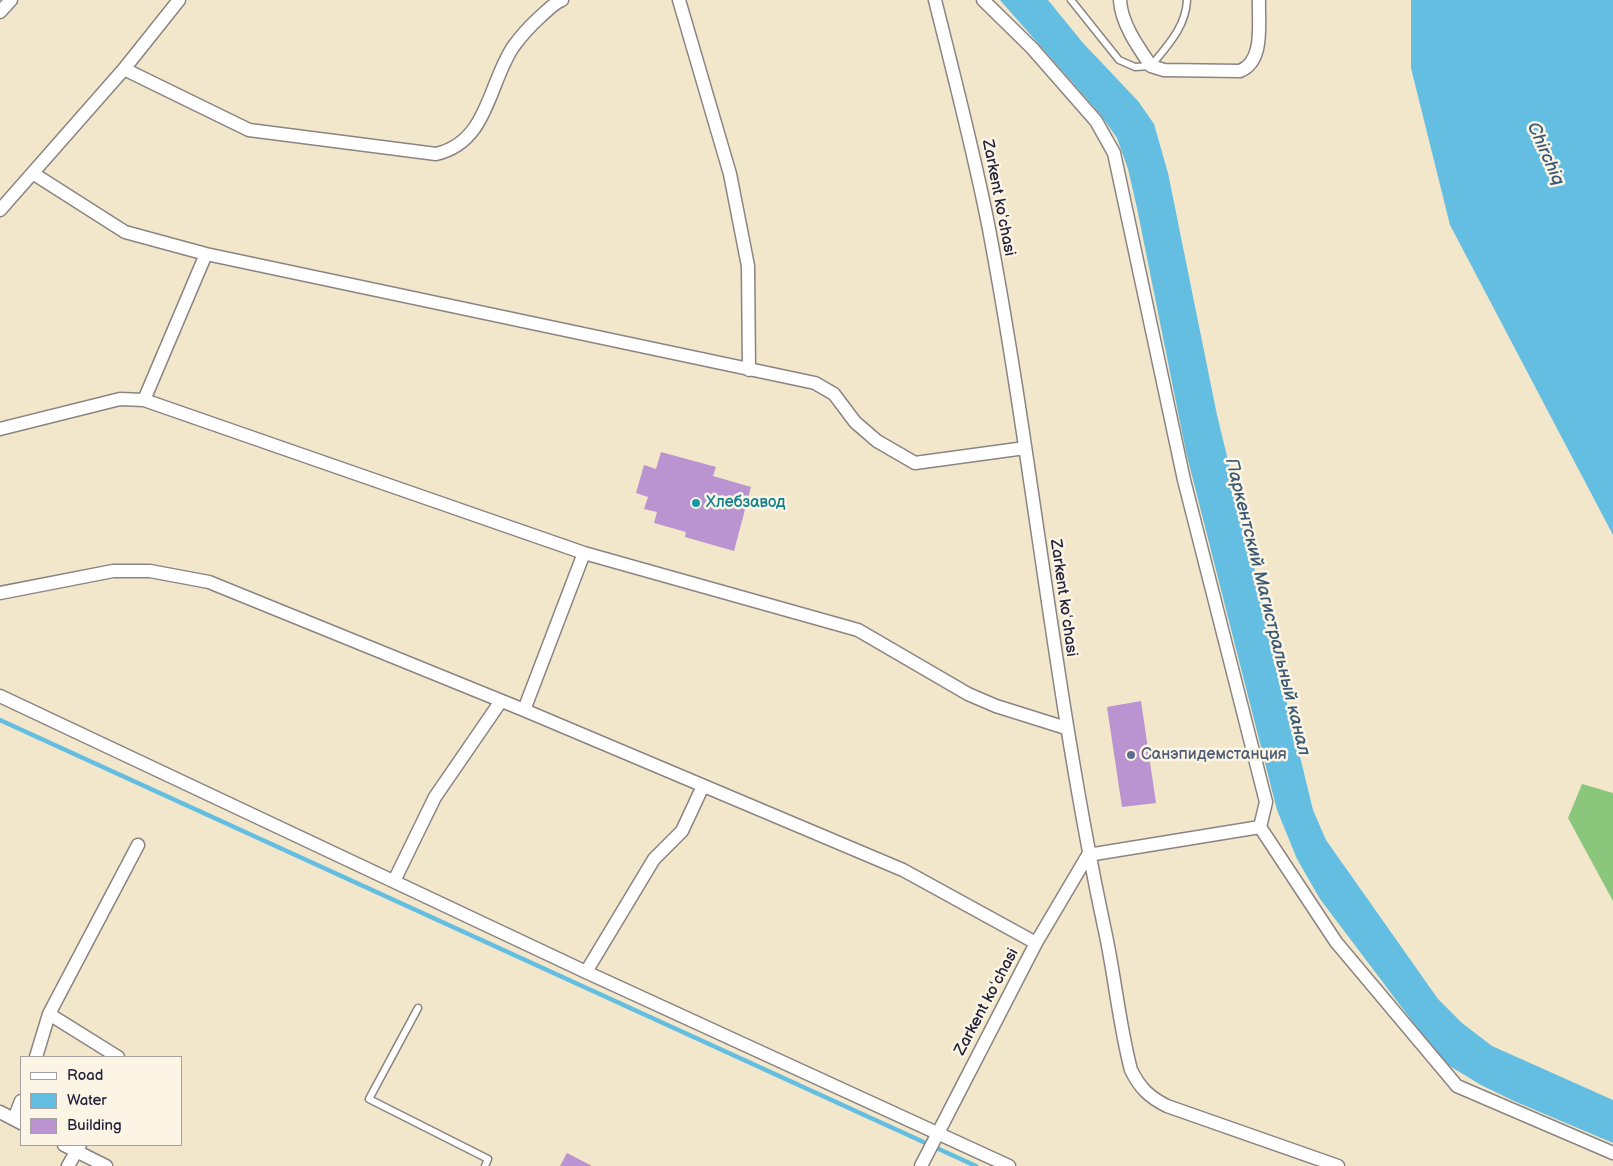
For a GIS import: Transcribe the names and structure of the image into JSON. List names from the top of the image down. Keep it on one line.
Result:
{"streets":{"street":["Zarkent koʻchasi"]},"water":["Chirchiq","Паркентский Магистральный канал"],"places":["Хлебзавод","Санэпидемстанция"],"legend":["Road","Water","Building"]}
